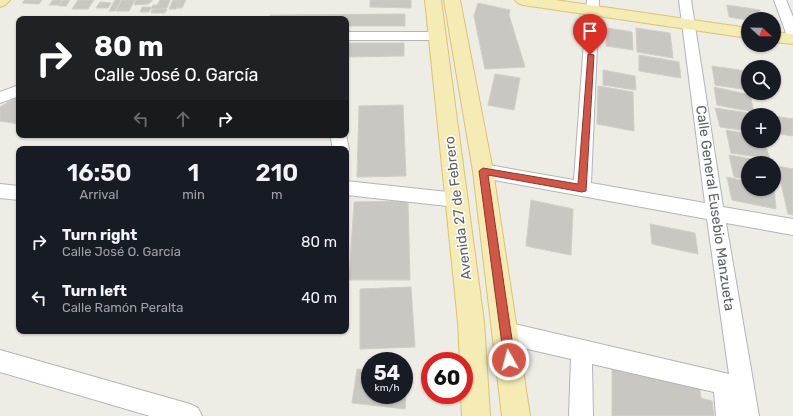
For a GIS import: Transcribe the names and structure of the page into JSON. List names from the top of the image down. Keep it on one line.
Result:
{"streets":{"main road":["Avenida 27 de Febrero"],"street":["Calle General Eusebio Manzueta"]},"north":"right","page":{"map_buttons":["+","−"],"turn":["80 m","Calle José O. García"],"eta":["16:50","Arrival","1","min","210","m"],"list":[{"name":"Turn right","note":"Calle José O. García","value":"80 m"},{"name":"Turn left","note":"Calle Ramón Peralta","value":"40 m"}],"speed":"54 km/h","limit":"60"}}
